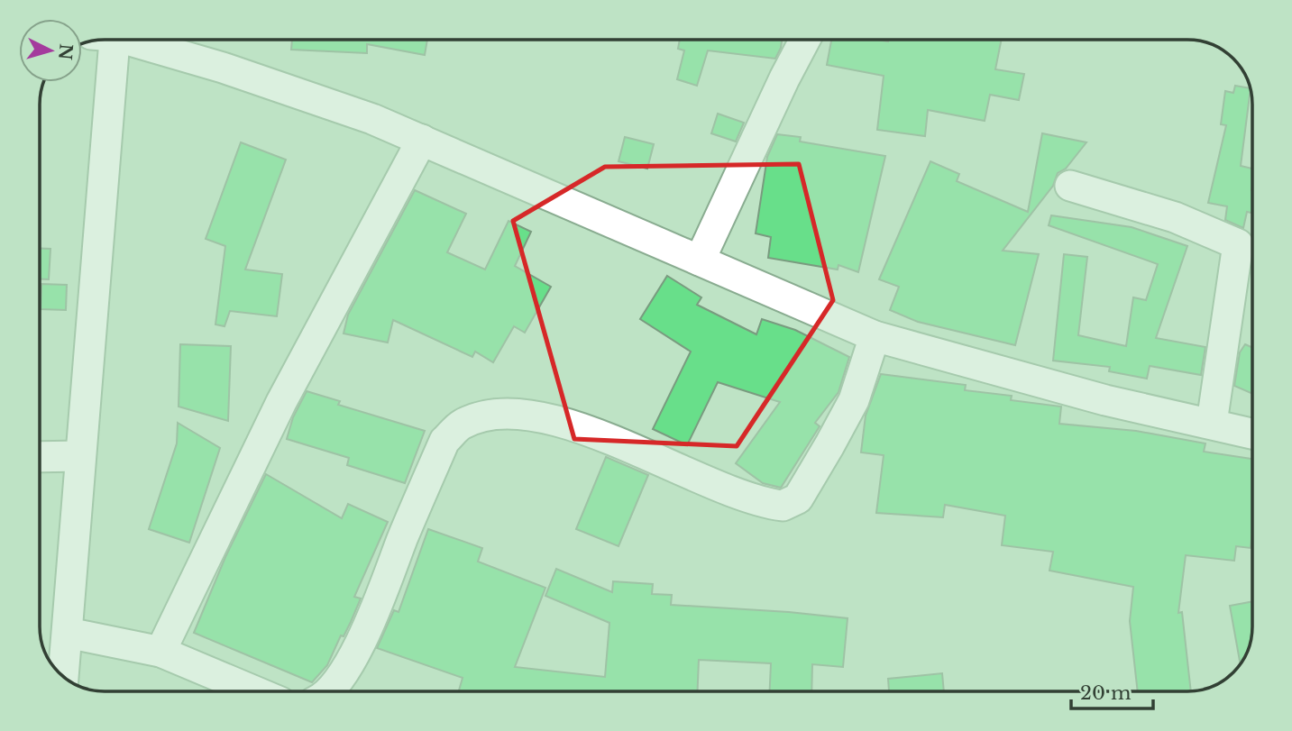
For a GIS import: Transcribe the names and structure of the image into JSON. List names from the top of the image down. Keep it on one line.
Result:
{"scale_bar":"20 m","north":"right"}
